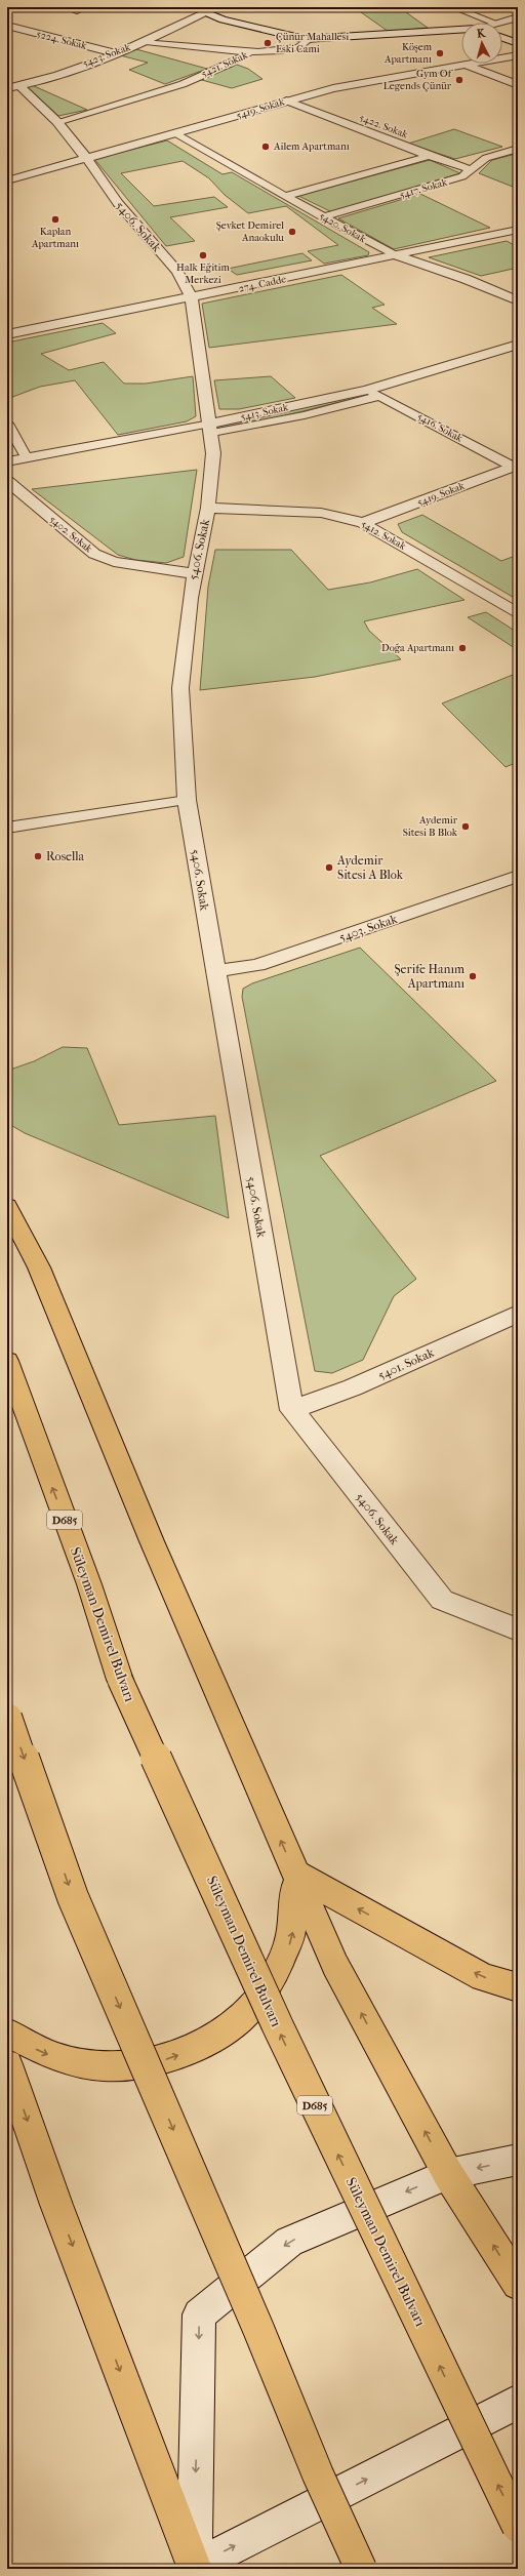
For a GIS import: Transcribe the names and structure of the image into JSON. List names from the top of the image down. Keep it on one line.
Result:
{"streets":{"highway":["D685","Süleyman Demirel Bulvarı"],"street":["5224. Sokak","5423. Sokak","5421. Sokak","5419. Sokak","5406. Sokak","5420. Sokak","274. Cadde","5413. Sokak","5402. Sokak","5412. Sokak","5403. Sokak","5401. Sokak"],"lane":["5422. Sokak","5417. Sokak","5416. Sokak"]},"crossings":[["5224. Sokak","5423. Sokak"],["5423. Sokak","5406. Sokak"],["5421. Sokak","5406. Sokak"],["5419. Sokak","5422. Sokak"],["5419. Sokak","5406. Sokak"],["5419. Sokak","5420. Sokak"],["5419. Sokak","5416. Sokak"],["5419. Sokak","5412. Sokak"],["5422. Sokak","5417. Sokak"],["5417. Sokak","5420. Sokak"],["5406. Sokak","274. Cadde"],["5406. Sokak","5413. Sokak"],["5406. Sokak","5402. Sokak"],["5406. Sokak","5412. Sokak"],["5406. Sokak","5403. Sokak"],["5406. Sokak","5401. Sokak"],["5420. Sokak","274. Cadde"],["5413. Sokak","5416. Sokak"]],"places":["Çünür Mahallesi Eski Cami","Köşem Apartmanı","Gym Of Legends Çünür","Ailem Apartmanı","Kaplan Apartmanı","Şevket Demirel Anaokulu","Halk Eğitim Merkezi","Doğa Apartmanı","Aydemir Sitesi B Blok","Rosella","Aydemir Sitesi A Blok","Şerife Hanım Apartmanı"],"north":"top"}
